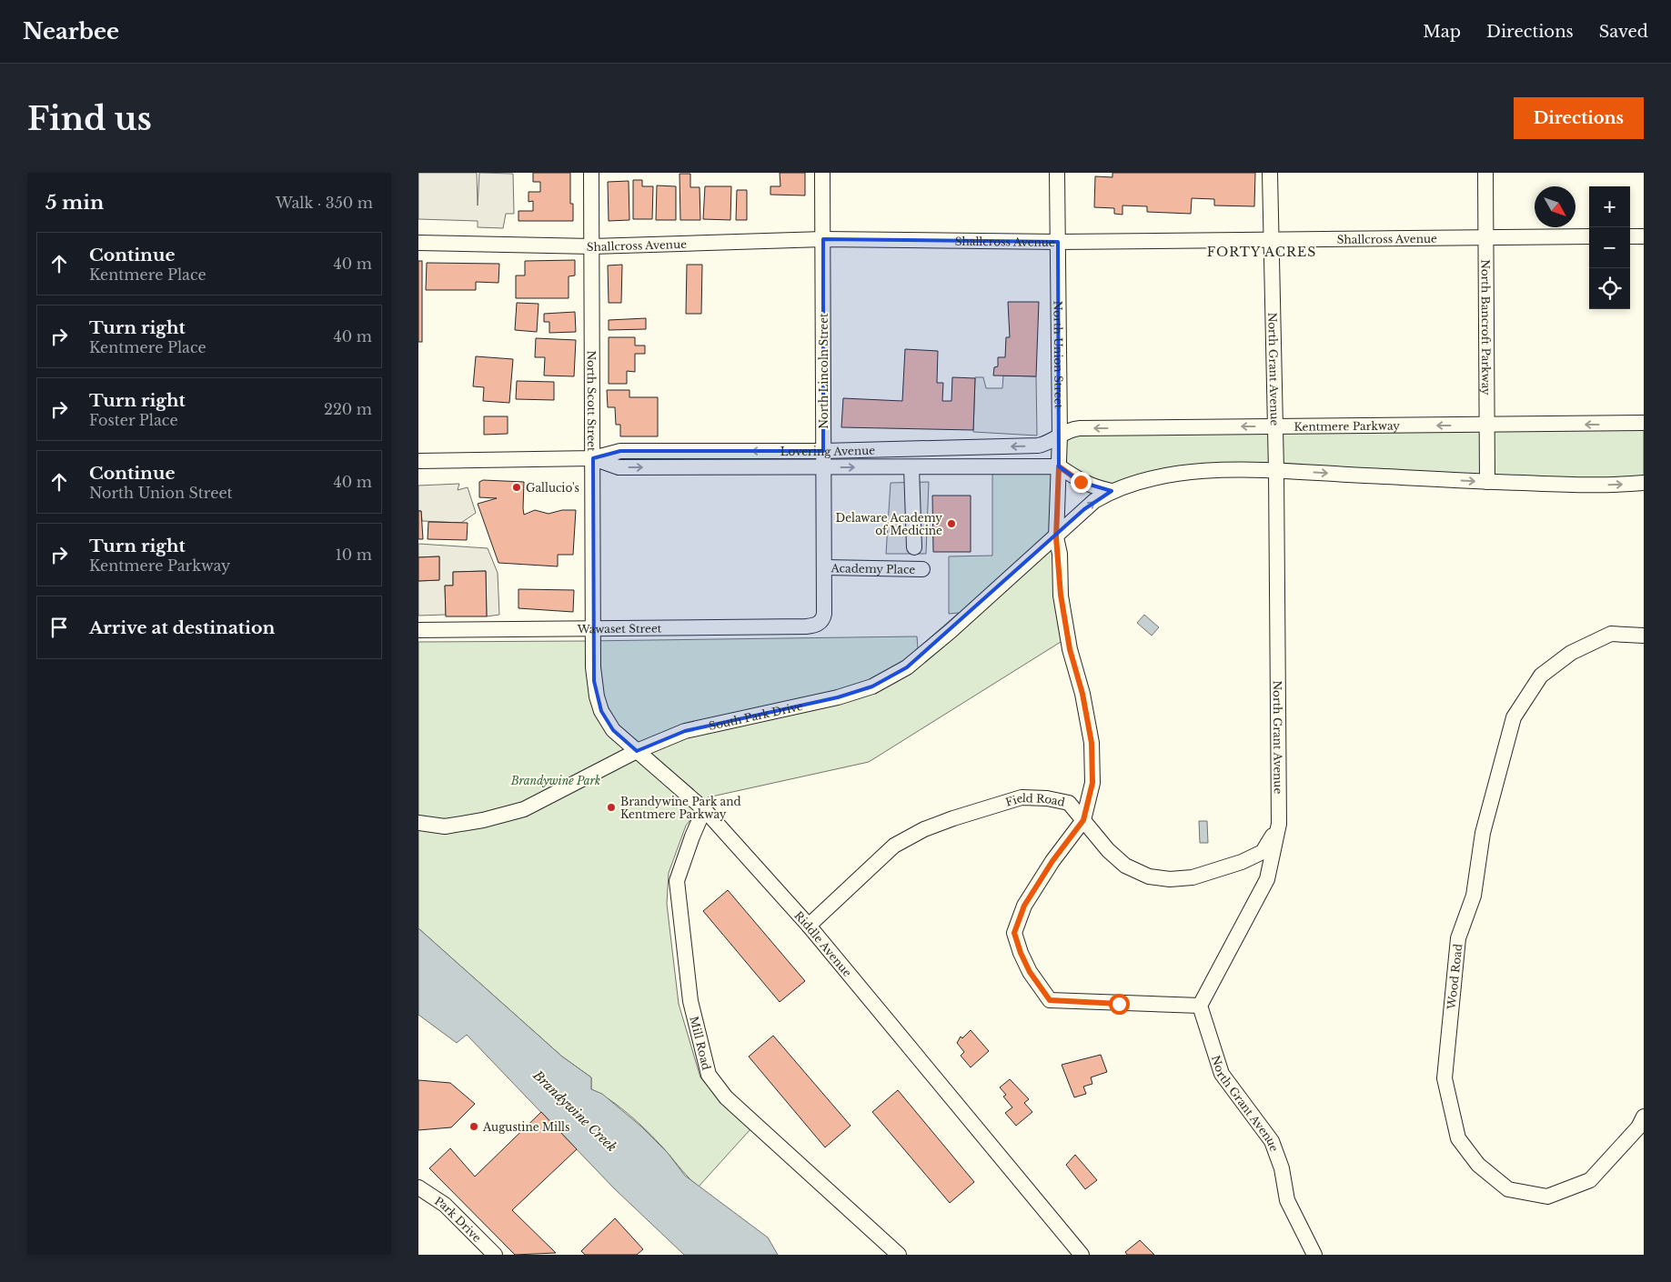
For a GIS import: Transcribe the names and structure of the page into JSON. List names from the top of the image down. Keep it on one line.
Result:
{"streets":{"street":["Shallcross Avenue","North Bancroft Parkway","North Union Street","North Grant Avenue","North Lincoln Street","North Scott Street","Kentmere Parkway","Lovering Avenue","Academy Place","Wawaset Street","South Park Drive","Field Road","Riddle Avenue","Wood Road","Mill Road","Park Drive"]},"crossings":[["Shallcross Avenue","North Bancroft Parkway"],["Shallcross Avenue","North Union Street"],["Shallcross Avenue","North Grant Avenue"],["Shallcross Avenue","North Lincoln Street"],["Shallcross Avenue","North Scott Street"],["North Bancroft Parkway","Kentmere Parkway"],["North Union Street","Kentmere Parkway"],["North Union Street","Lovering Avenue"],["North Union Street","South Park Drive"],["North Union Street","Field Road"],["North Grant Avenue","Kentmere Parkway"],["North Grant Avenue","Field Road"],["North Lincoln Street","Lovering Avenue"],["North Lincoln Street","Academy Place"],["North Lincoln Street","Wawaset Street"],["North Scott Street","Lovering Avenue"],["North Scott Street","Wawaset Street"],["North Scott Street","Riddle Avenue"],["Kentmere Parkway","Lovering Avenue"],["Lovering Avenue","Academy Place"],["Wawaset Street","Riddle Avenue"],["South Park Drive","Riddle Avenue"],["Field Road","Riddle Avenue"],["Riddle Avenue","Mill Road"]],"districts":["FORTY ACRES"],"water":["Brandywine Creek"],"parks":["Brandywine Park"],"places":["Gallucio's","Delaware Academy of Medicine","Brandywine Park and Kentmere Parkway","Augustine Mills"],"north":"bottom right","page":{"header":"Nearbee","nav":["Map","Directions","Saved"],"buttons":"Directions","title":"Find us","heading":["5 min","Walk · 350 m"],"map_buttons":["+","−"],"list":[["Continue","Kentmere Place","40 m"],["Turn right","Kentmere Place","40 m"],["Turn right","Foster Place","220 m"],["Continue","North Union Street","40 m"],["Turn right","Kentmere Parkway","10 m"],"Arrive at destination"]}}
